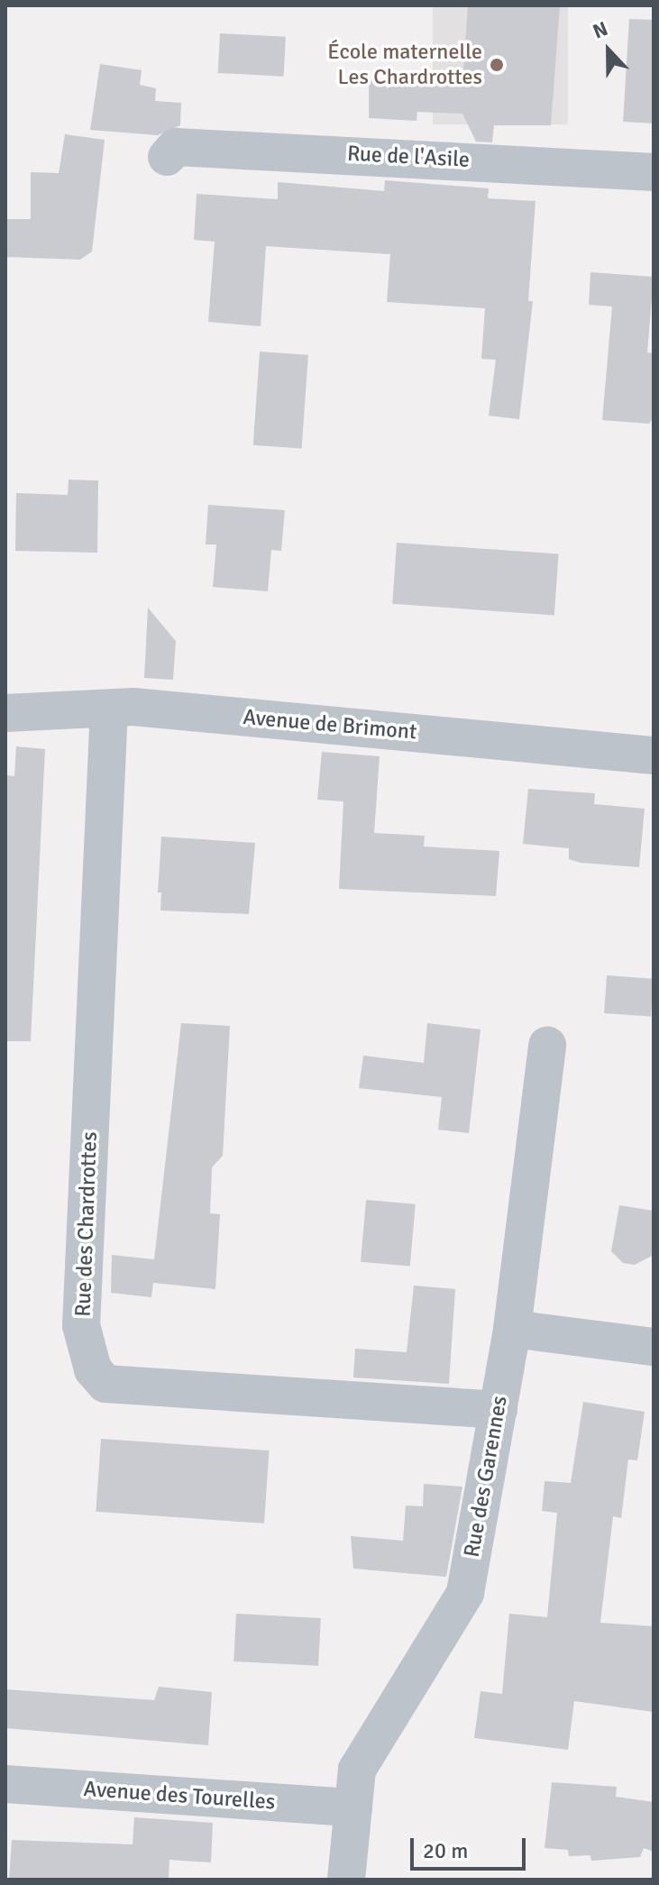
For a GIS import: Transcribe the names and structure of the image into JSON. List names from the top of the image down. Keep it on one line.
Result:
{"streets":{"street":["Rue de l'Asile","Avenue de Brimont","Rue des Chardrottes","Rue des Garennes","Avenue des Tourelles"]},"crossings":[["Avenue de Brimont","Rue des Chardrottes"],["Rue des Chardrottes","Rue des Garennes"],["Rue des Garennes","Avenue des Tourelles"]],"places":["École maternelle Les Chardrottes"],"scale_bar":"20 m","north":"top"}
